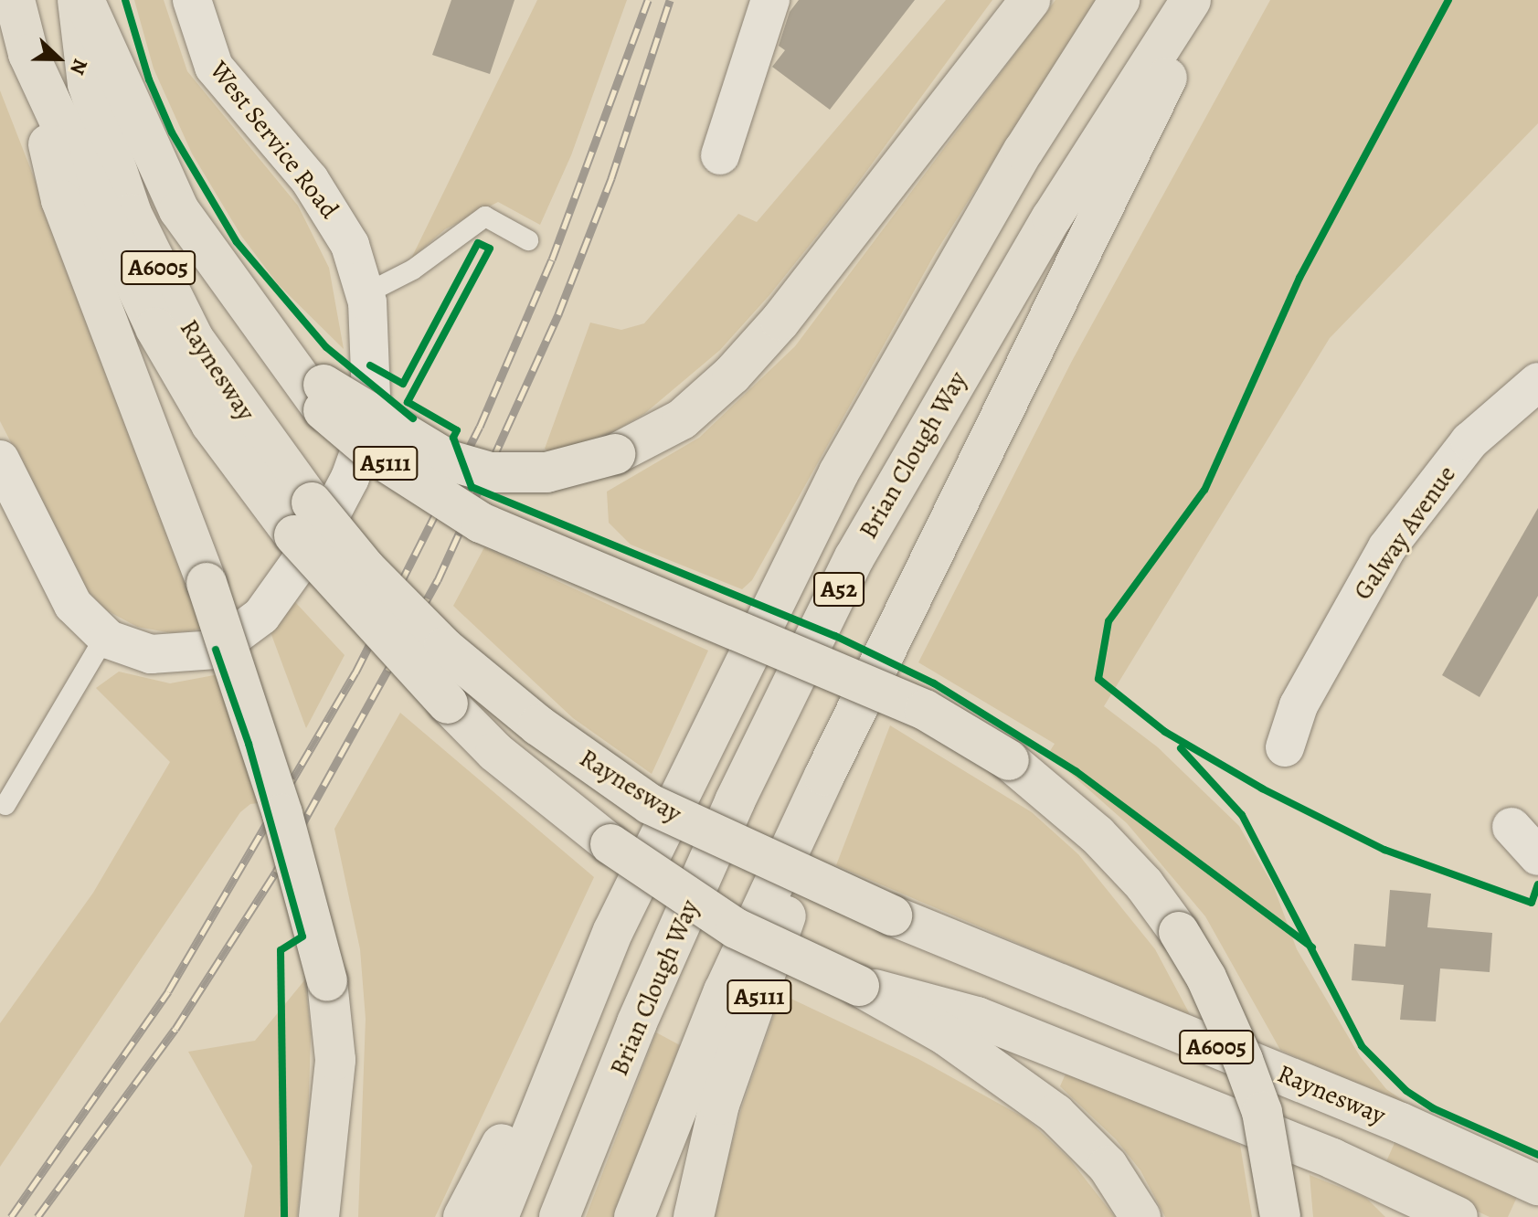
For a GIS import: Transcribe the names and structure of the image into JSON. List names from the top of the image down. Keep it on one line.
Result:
{"streets":{"main road":["A6005","Raynesway","Brian Clough Way","A5111","A52"],"street":["West Service Road","Galway Avenue"]},"crossings":[["West Service Road","Raynesway"],["Raynesway","A5111"]],"north":"right"}
